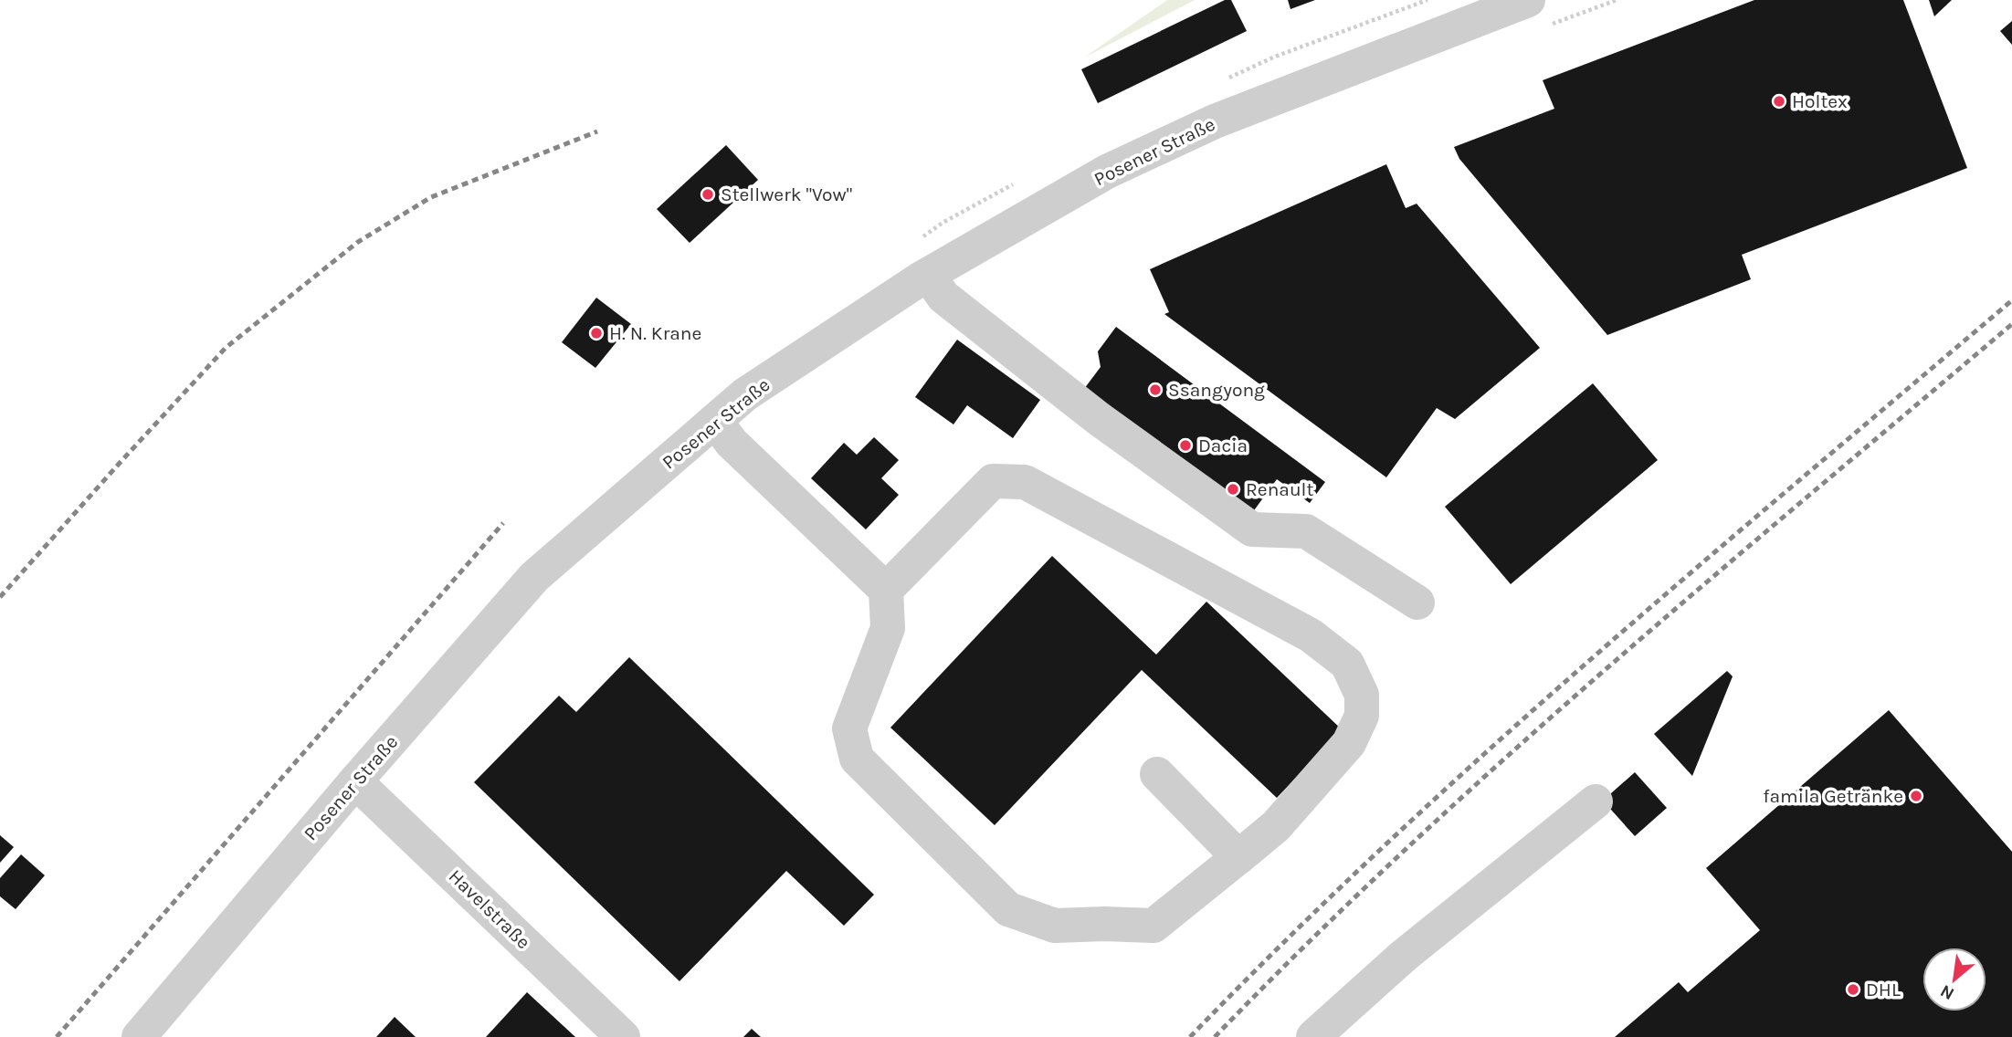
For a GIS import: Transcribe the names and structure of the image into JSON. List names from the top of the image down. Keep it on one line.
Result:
{"streets":{"street":["Posener Straße","Havelstraße"]},"crossings":[["Posener Straße","Havelstraße"]],"places":["Holtex","Stellwerk \"Vow\"","H. N. Krane","Ssangyong","Dacia","Renault","famila Getränke","DHL"],"north":"bottom left"}
